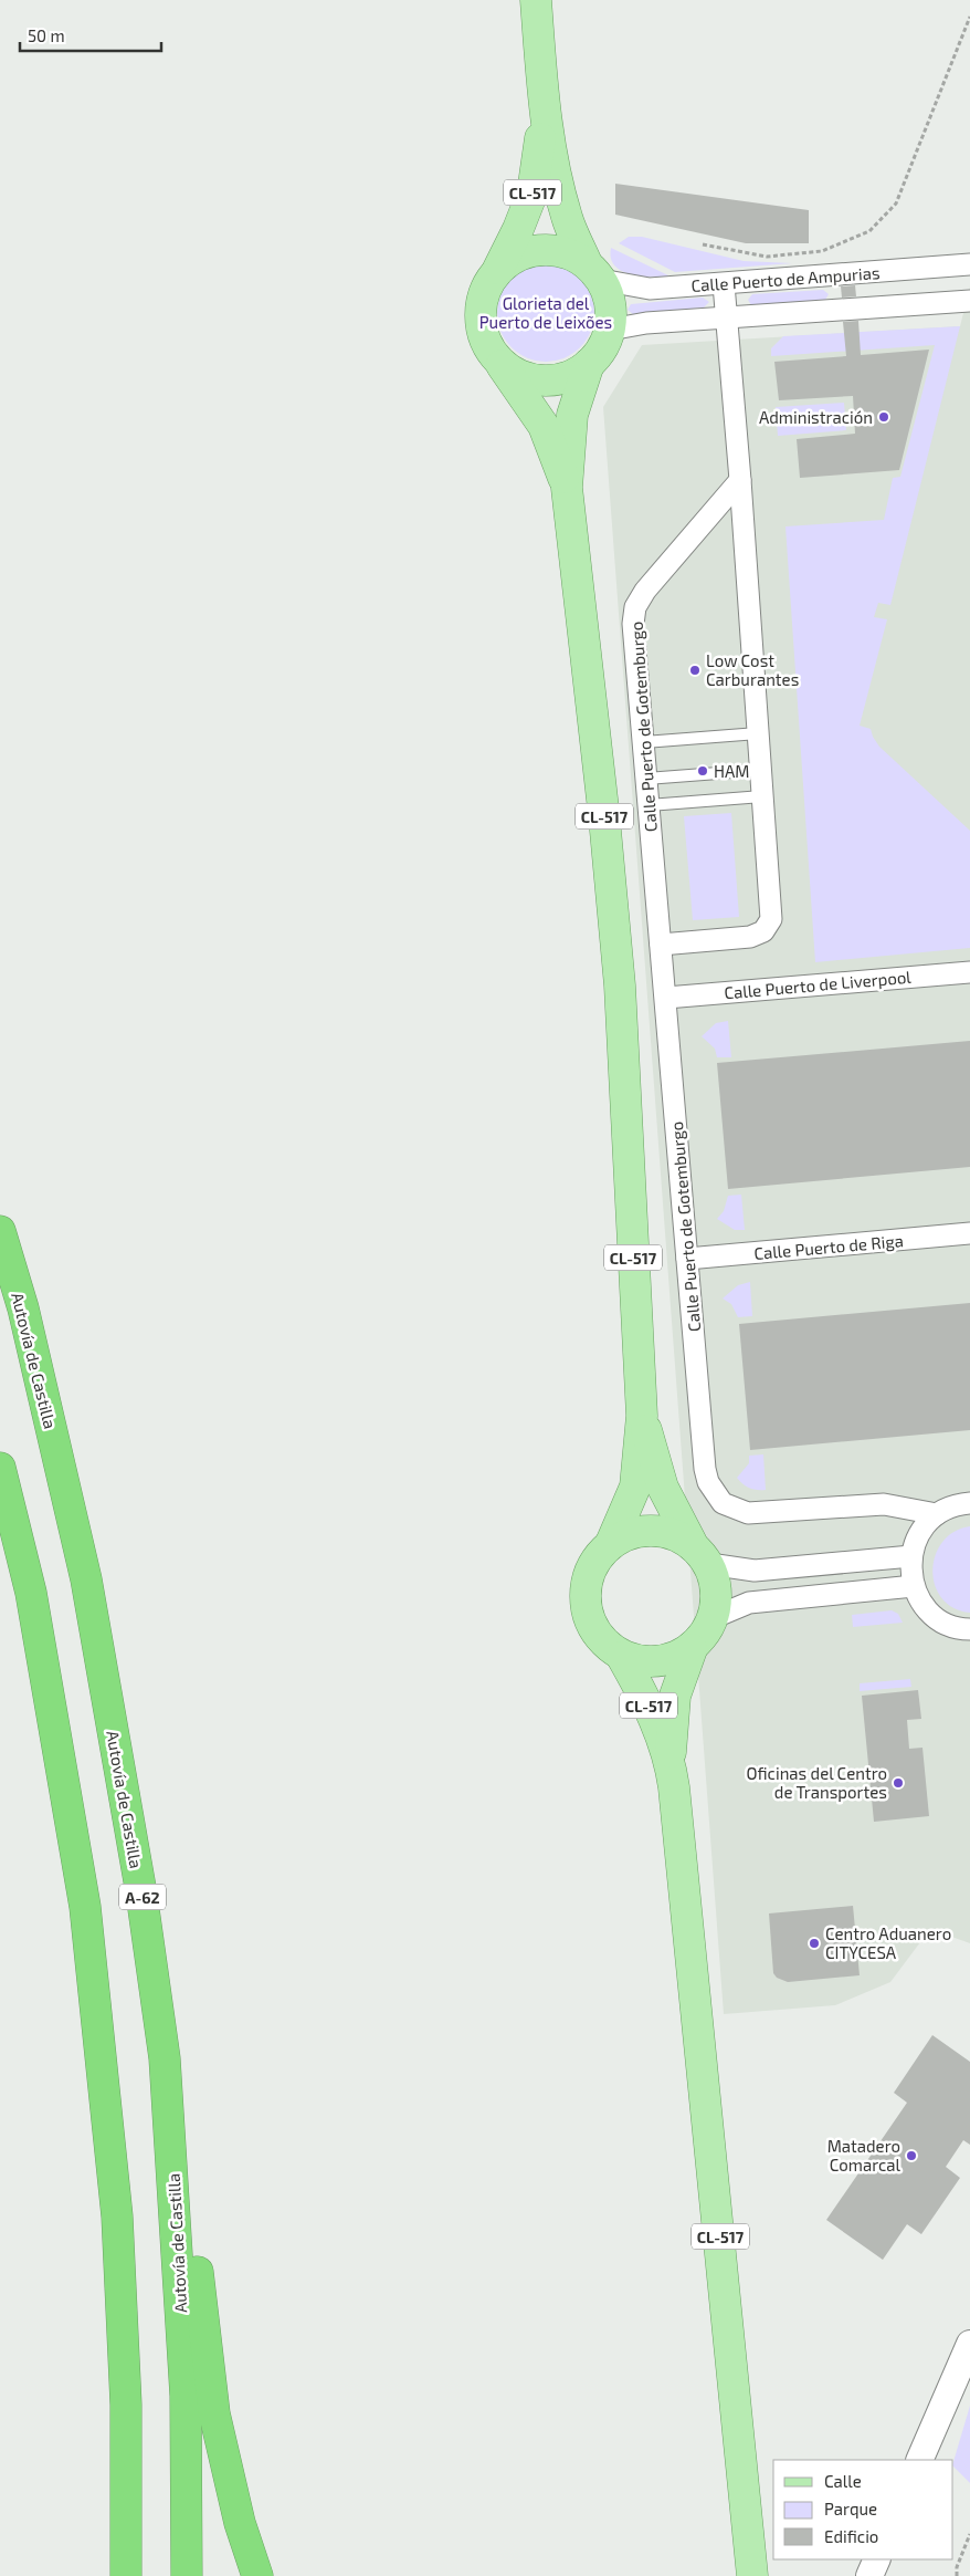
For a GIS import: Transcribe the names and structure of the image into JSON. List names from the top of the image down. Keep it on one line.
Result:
{"streets":{"highway":["Autovía de Castilla","A-62"],"main road":["CL-517"],"street":["Calle Puerto de Ampurias","Calle Puerto de Gotemburgo","Calle Puerto de Liverpool","Calle Puerto de Riga"]},"crossings":[["CL-517","Calle Puerto de Ampurias"],["Calle Puerto de Gotemburgo","Calle Puerto de Liverpool"],["Calle Puerto de Gotemburgo","Calle Puerto de Riga"]],"parks":["Glorieta del Puerto de Leixões"],"places":["Administración","Low Cost Carburantes","HAM","Oficinas del Centro de Transportes","Centro Aduanero CITYCESA","Matadero Comarcal"],"legend":["Calle","Parque","Edificio"],"scale_bar":"50 m"}
